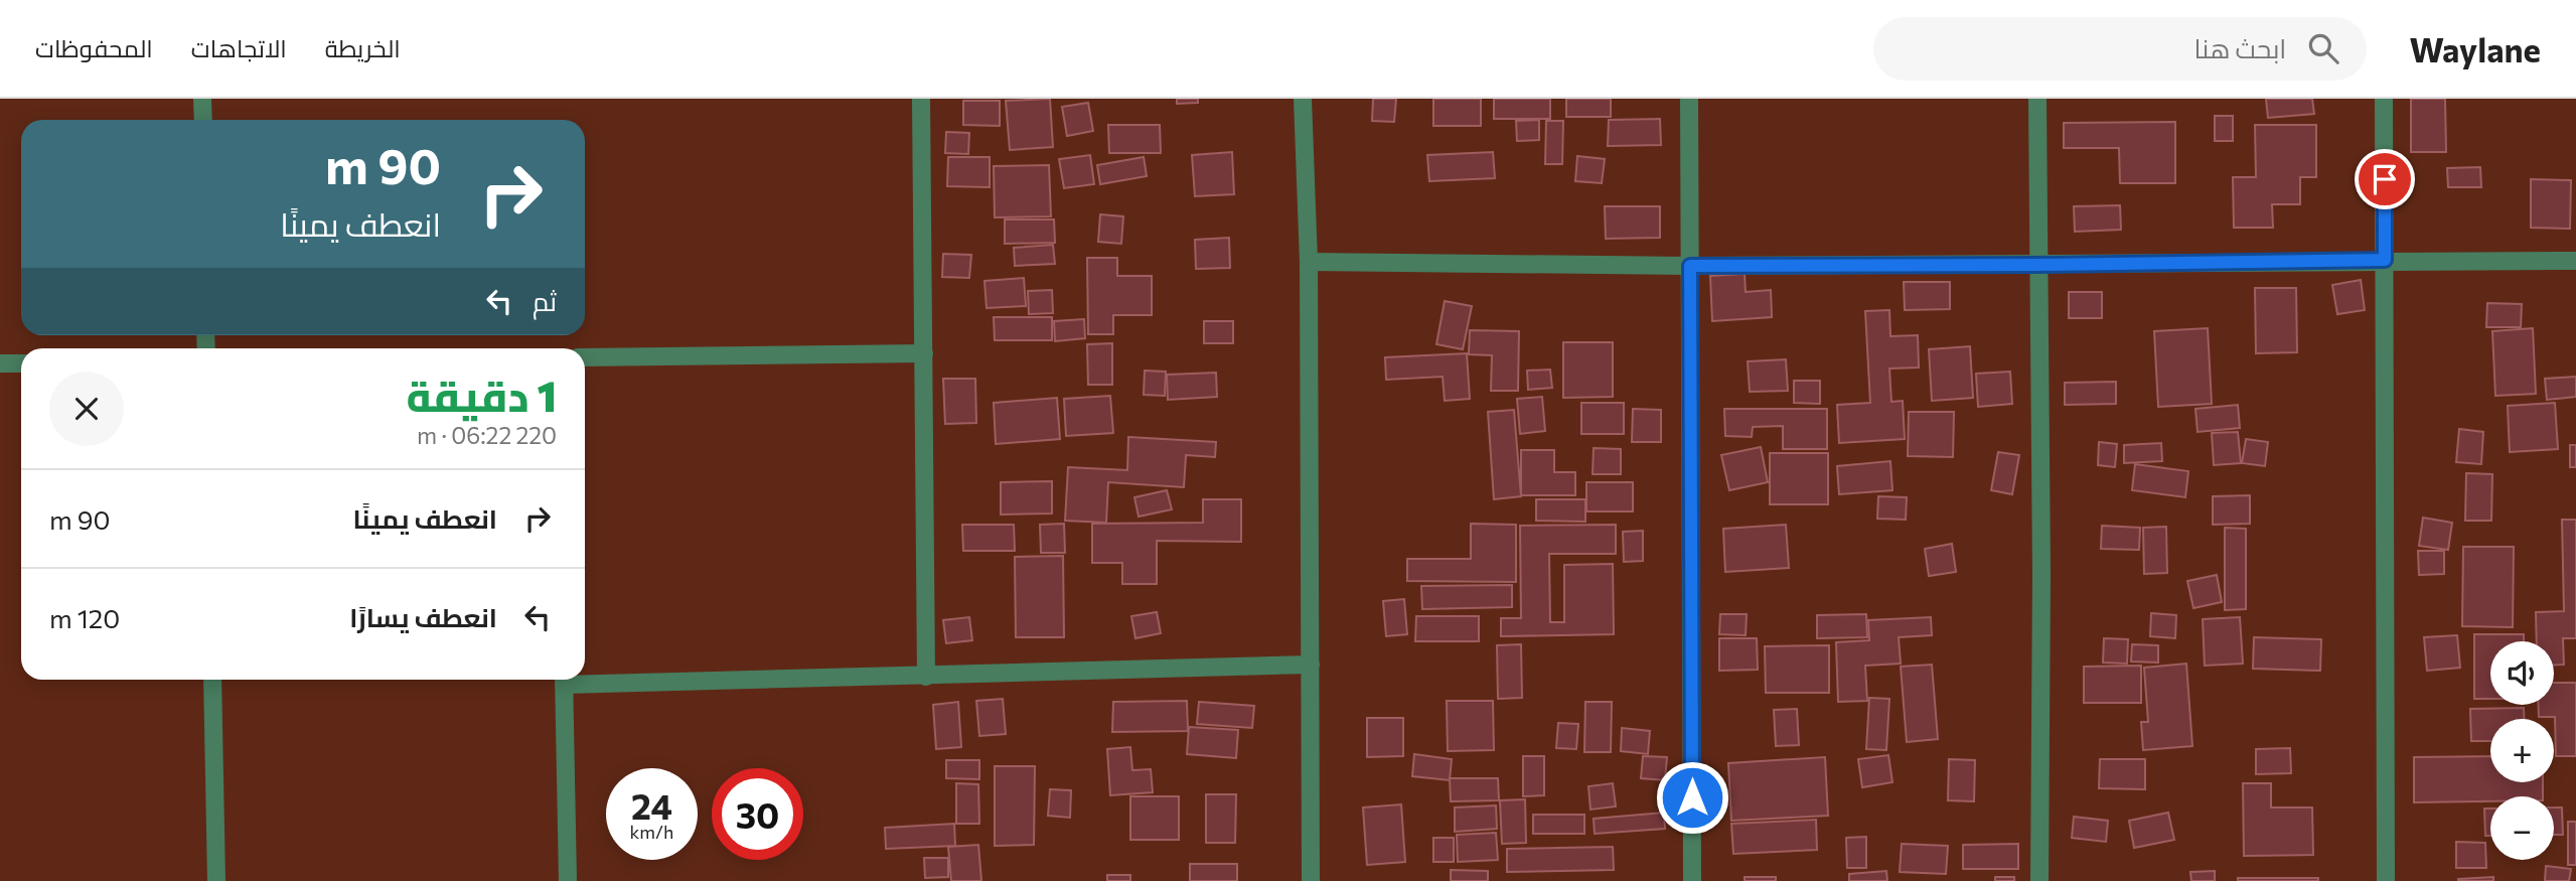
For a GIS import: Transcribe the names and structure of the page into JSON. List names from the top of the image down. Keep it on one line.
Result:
{"page":{"header":"Waylane","search":"ابحث هنا","nav":["الخريطة","الاتجاهات","المحفوظات"],"turn":["90 m","انعطف يمينًا"],"then":"ثم","heading":["1 دقيقة","220 m · 06:22"],"list":[{"name":"انعطف يمينًا","value":"90 m"},{"name":"انعطف يسارًا","value":"120 m"}],"map_buttons":["+","−"],"speed":"24 km/h","limit":"30"}}
